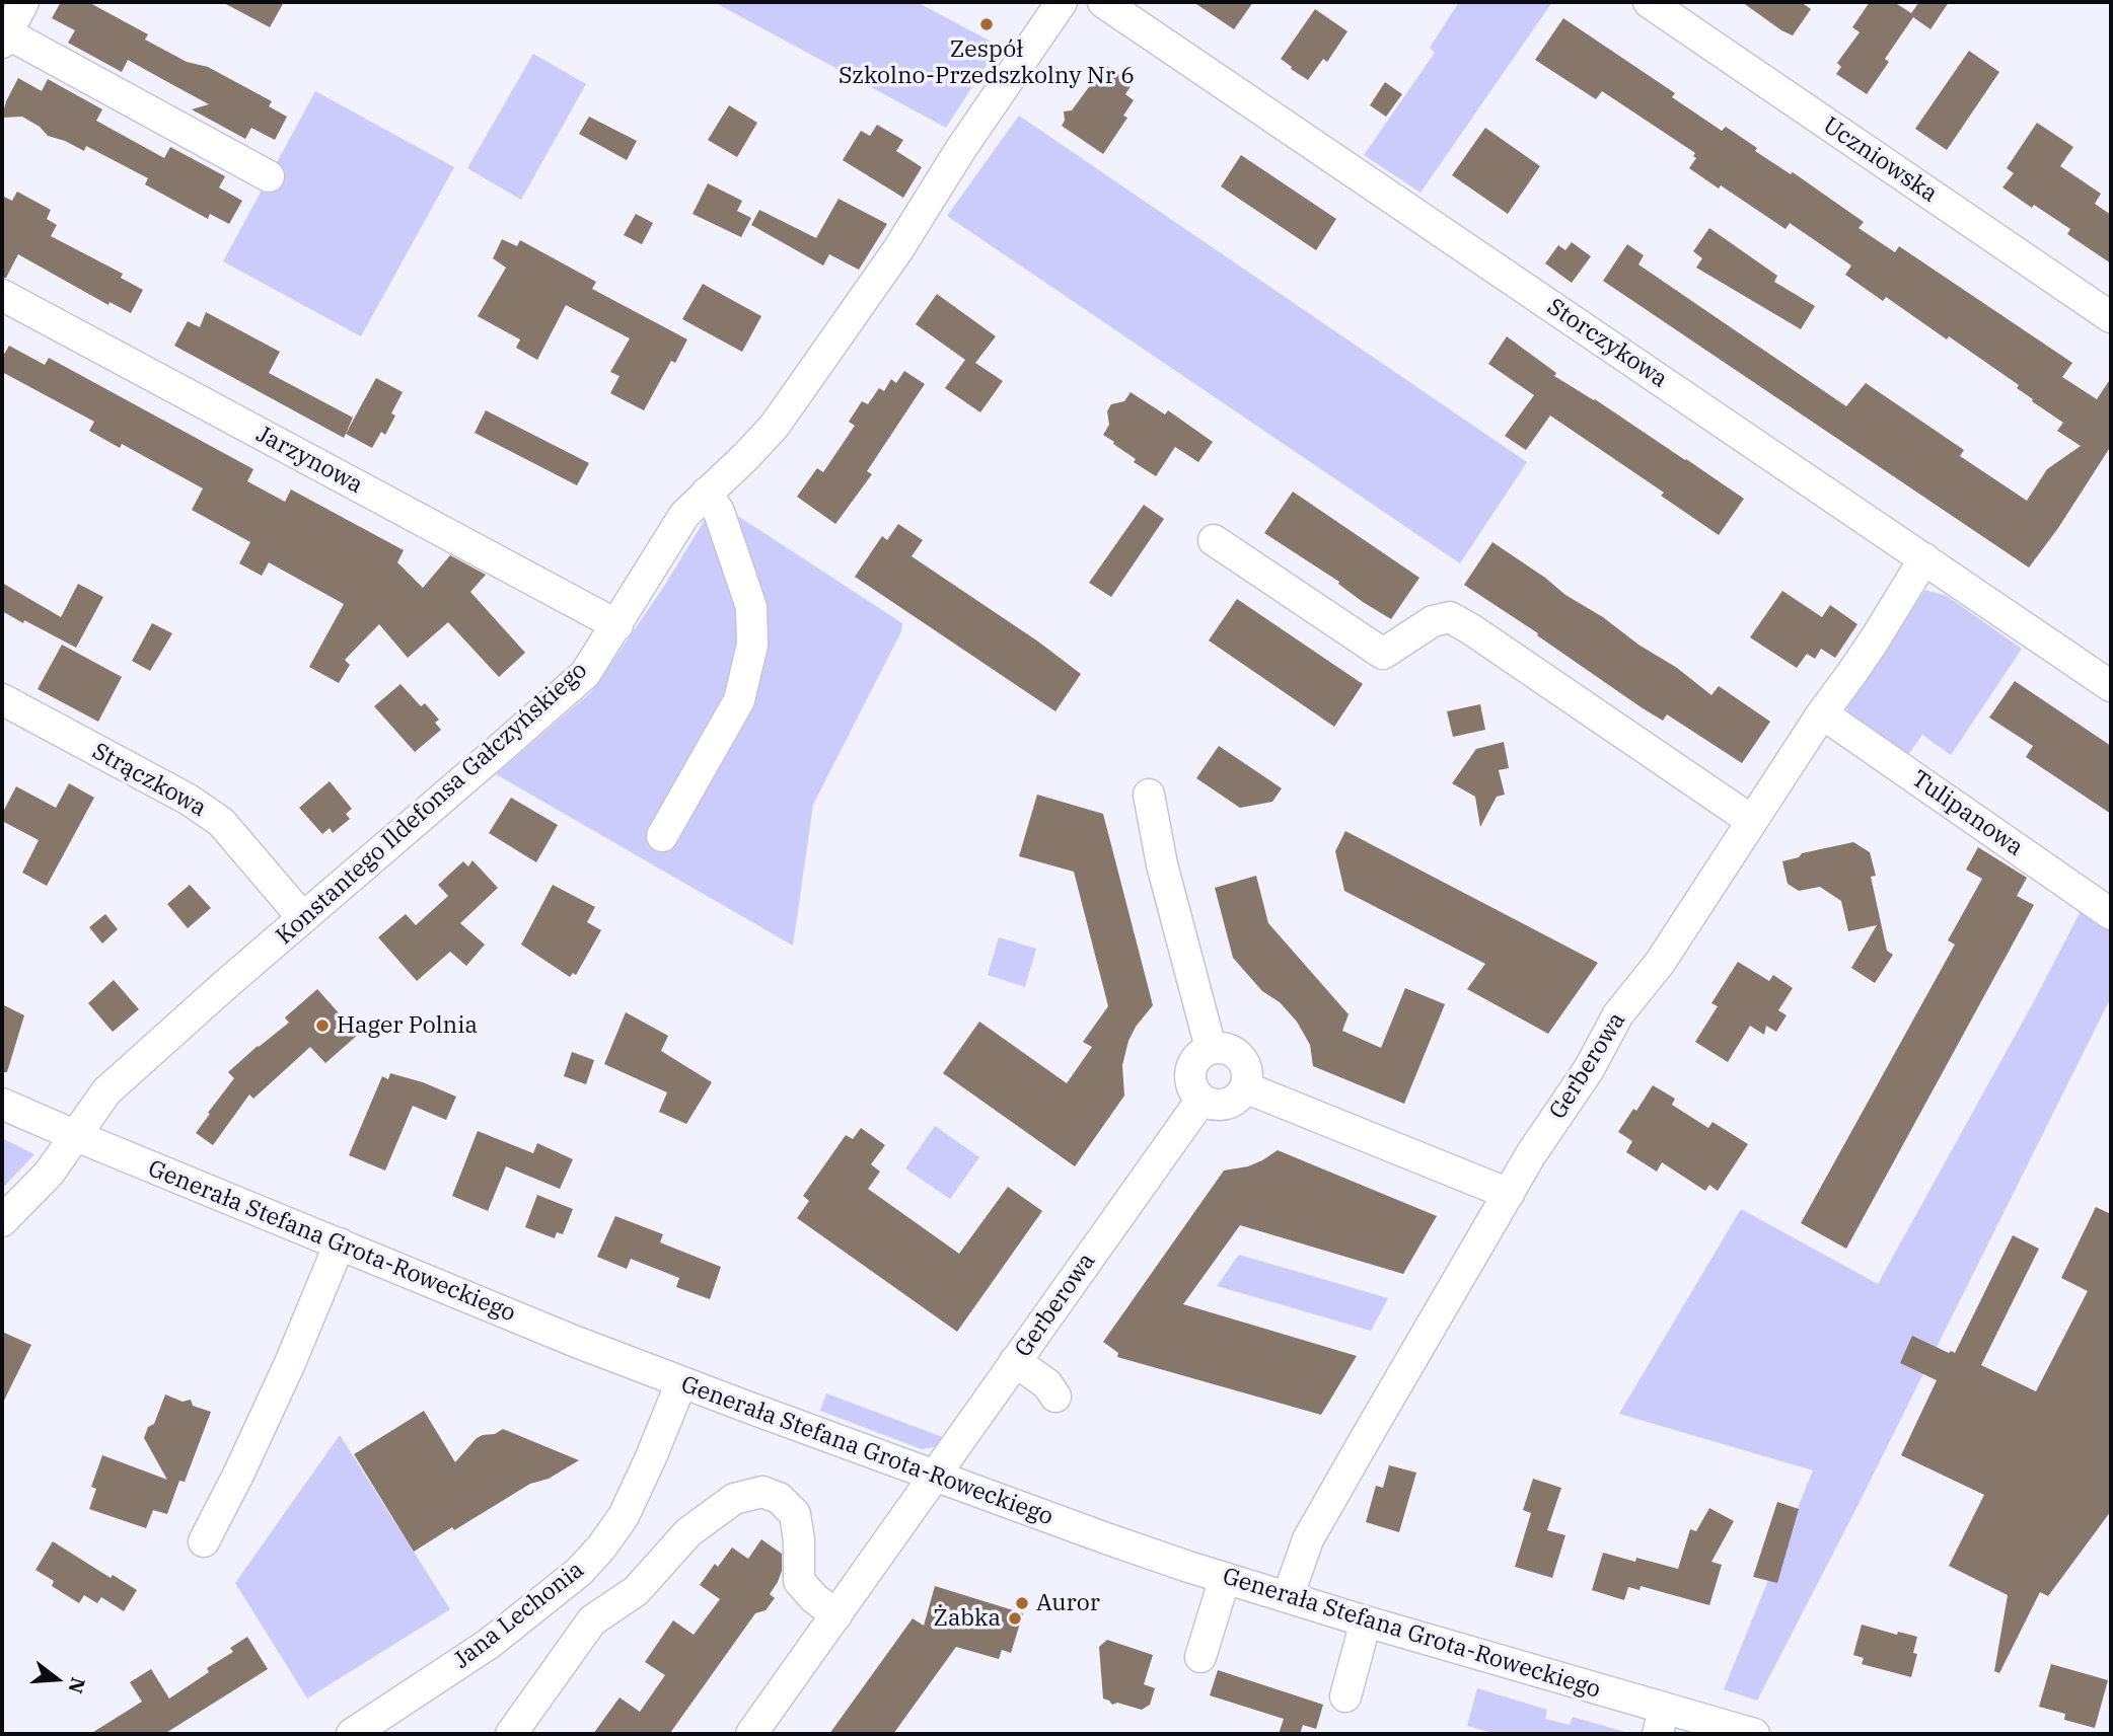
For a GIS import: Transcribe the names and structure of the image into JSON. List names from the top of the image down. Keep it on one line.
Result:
{"streets":{"street":["Uczniowska","Storczykowa","Jarzynowa","Strączkowa","Konstantego Ildefonsa Gałczyńskiego","Tulipanowa","Gerberowa","Generała Stefana Grota-Roweckiego","Jana Lechonia"]},"crossings":[["Storczykowa","Gerberowa"],["Jarzynowa","Konstantego Ildefonsa Gałczyńskiego"],["Strączkowa","Konstantego Ildefonsa Gałczyńskiego"],["Konstantego Ildefonsa Gałczyńskiego","Generała Stefana Grota-Roweckiego"],["Tulipanowa","Gerberowa"],["Gerberowa","Generała Stefana Grota-Roweckiego"],["Generała Stefana Grota-Roweckiego","Jana Lechonia"]],"places":["Zespół Szkolno-Przedszkolny Nr 6","Hager Polnia","Auror","Żabka"],"north":"right"}
